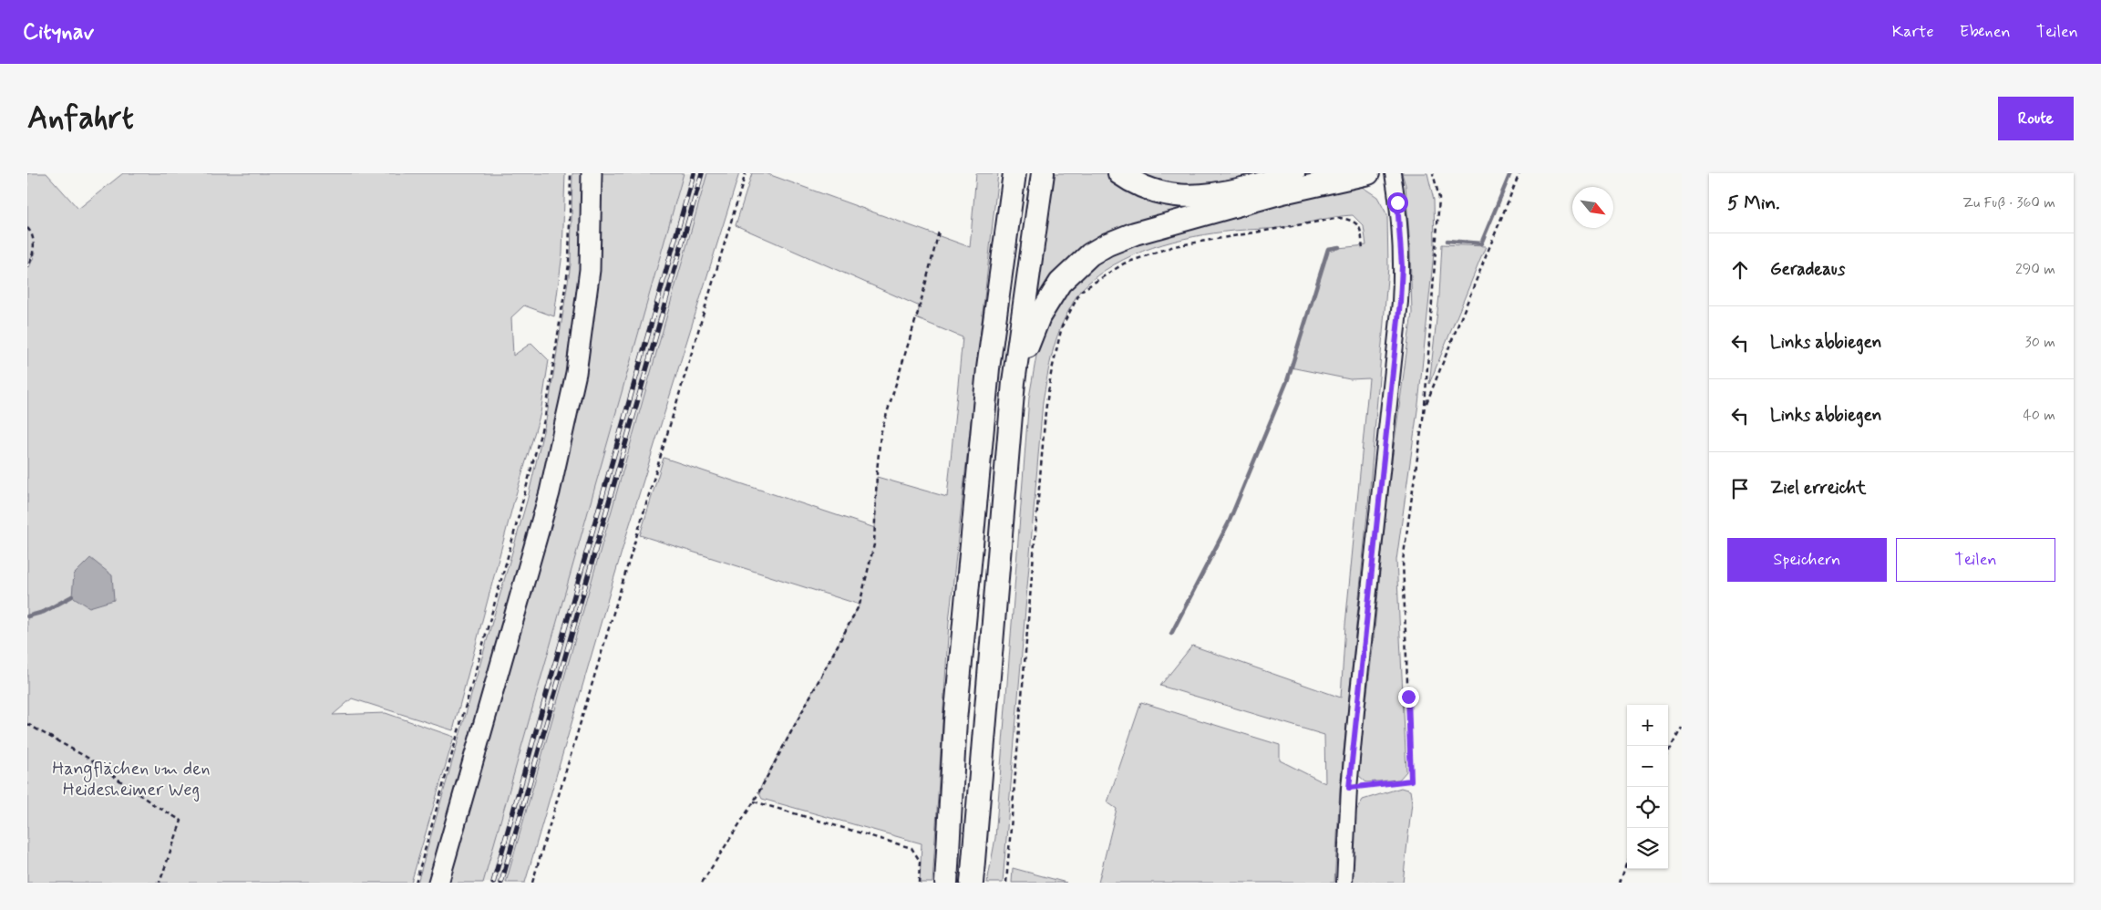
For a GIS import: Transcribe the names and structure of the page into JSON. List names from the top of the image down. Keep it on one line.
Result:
{"parks":["Hangflächen um den Heidesheimer Weg"],"north":"bottom right","page":{"header":"Citynav","nav":["Karte","Ebenen","Teilen"],"buttons":["Route",["Speichern","Teilen"]],"title":"Anfahrt","heading":["5 Min.","Zu Fuß · 360 m"],"list":[["Geradeaus","290 m"],["Links abbiegen","30 m"],["Links abbiegen","40 m"],"Ziel erreicht"],"map_buttons":["+","−"]}}
